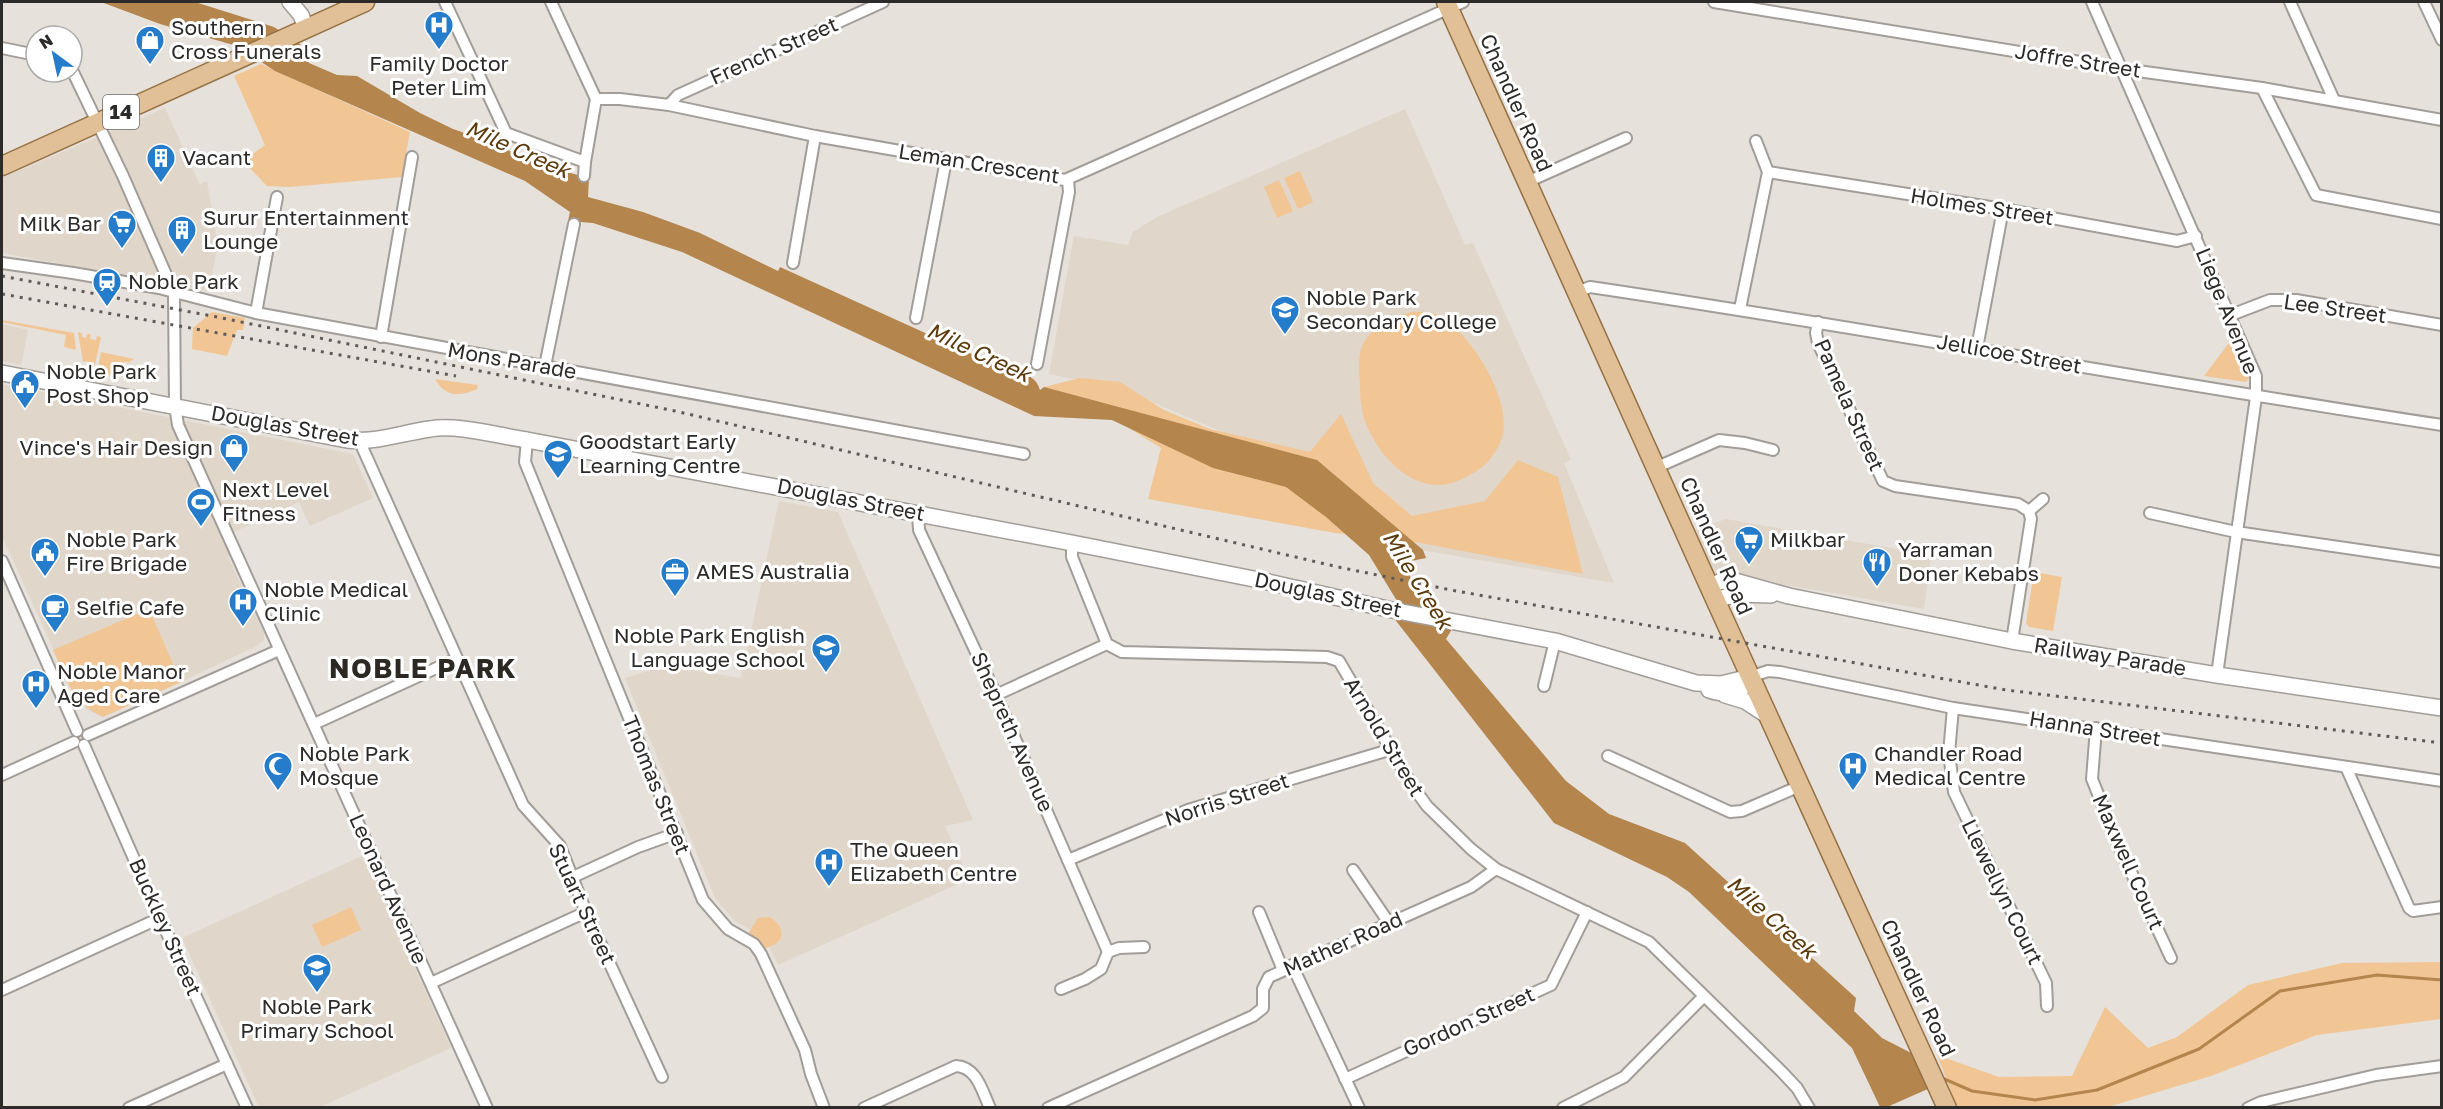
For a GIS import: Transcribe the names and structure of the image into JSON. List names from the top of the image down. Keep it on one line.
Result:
{"streets":{"main road":["Chandler Road","14","Douglas Street","Railway Parade"],"street":["French Street","Joffre Street","Leman Crescent","Holmes Street","Lee Street","Liege Avenue","Jellicoe Street","Mons Parade","Pamela Street","Hanna Street","Shepreth Avenue","Arnold Street","Thomas Street","Norris Street","Maxwell Court","Leonard Avenue","Llewellyn Court","Stuart Street","Buckley Street","Mather Road","Gordon Street"]},"crossings":[["French Street","Leman Crescent"],["Joffre Street","Liege Avenue"],["Chandler Road","Leman Crescent"],["Chandler Road","Jellicoe Street"],["Chandler Road","Douglas Street"],["Chandler Road","Railway Parade"],["Chandler Road","Hanna Street"],["Holmes Street","Liege Avenue"],["Lee Street","Liege Avenue"],["Liege Avenue","Jellicoe Street"],["Liege Avenue","Railway Parade"],["Jellicoe Street","Pamela Street"],["Mons Parade","Leonard Avenue"],["Douglas Street","Hanna Street"],["Douglas Street","Shepreth Avenue"],["Douglas Street","Thomas Street"],["Douglas Street","Leonard Avenue"],["Douglas Street","Stuart Street"],["Hanna Street","Maxwell Court"],["Hanna Street","Llewellyn Court"],["Shepreth Avenue","Norris Street"],["Arnold Street","Norris Street"],["Arnold Street","Mather Road"],["Arnold Street","Gordon Street"]],"districts":["NOBLE PARK"],"water":["Mile Creek"],"places":{"hospital":["Family Doctor Peter Lim","Noble Medical Clinic","Noble Manor Aged Care","Chandler Road Medical Centre","The Queen Elizabeth Centre"],"shop":["Southern Cross Funerals","Vince's Hair Design"],"building":["Vacant","Surur Entertainment Lounge"],"supermarket":["Milk Bar","Milkbar"],"station":["Noble Park"],"school or university":["Noble Park Secondary College","Goodstart Early Learning Centre","Noble Park English Language School","Noble Park Primary School"],"public building":["Noble Park Post Shop","Noble Park Fire Brigade"],"sports":["Next Level Fitness"],"restaurant":["Yarraman Doner Kebabs"],"office":["AMES Australia"],"cafe":["Selfie Cafe"],"mosque":["Noble Park Mosque"]},"north":"top left"}
